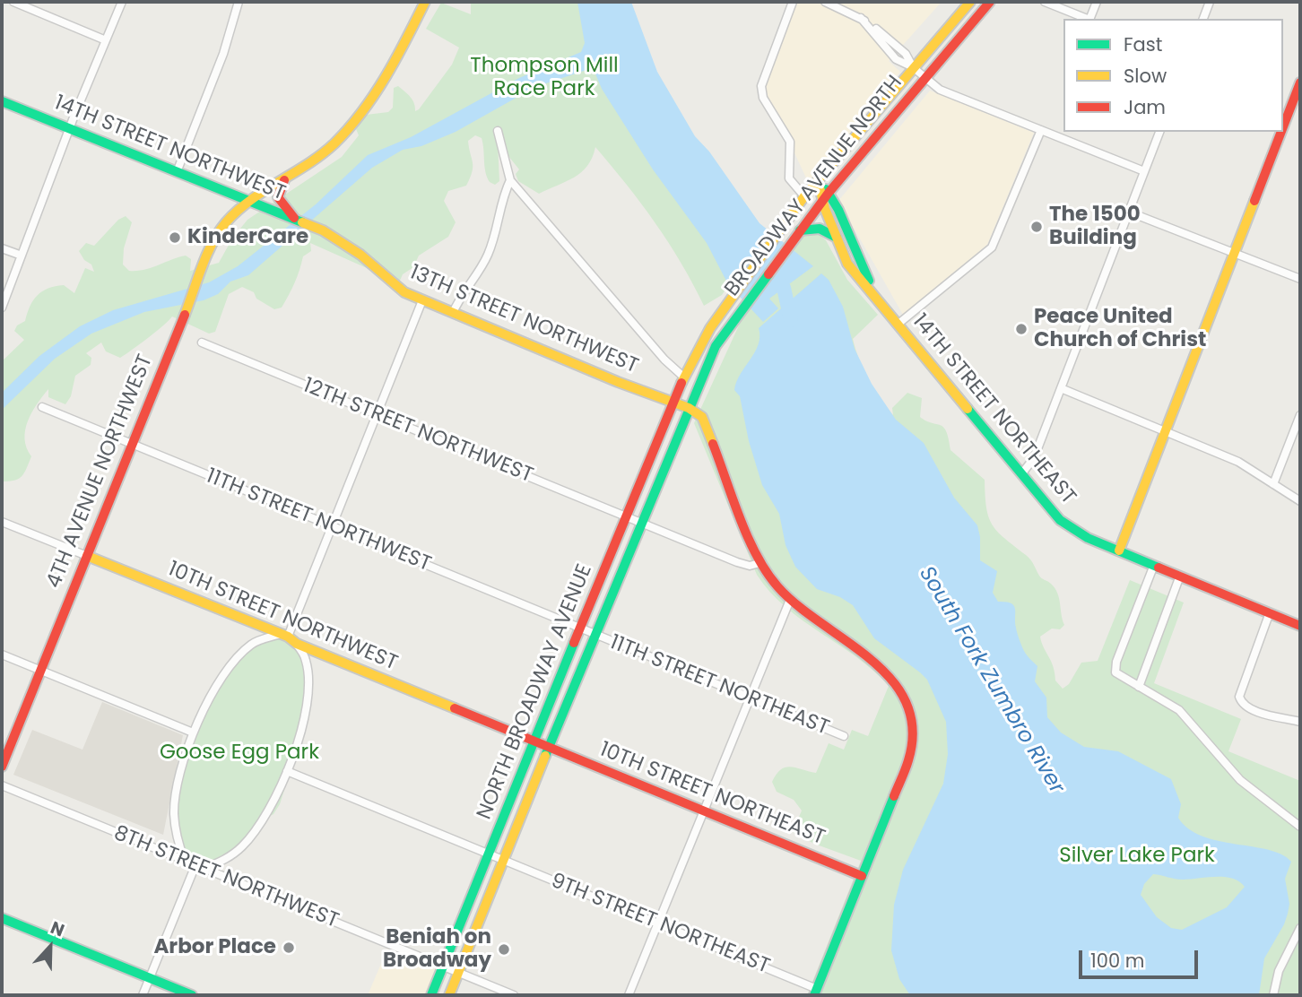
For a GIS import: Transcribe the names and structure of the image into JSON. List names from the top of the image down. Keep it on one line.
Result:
{"streets":{"main road":["14TH STREET NORTHWEST","BROADWAY AVENUE NORTH","13TH STREET NORTHWEST","14TH STREET NORTHEAST","4TH AVENUE NORTHWEST","10TH STREET NORTHWEST","NORTH BROADWAY AVENUE","10TH STREET NORTHEAST"],"street":["12TH STREET NORTHWEST","11TH STREET NORTHWEST","11TH STREET NORTHEAST","8TH STREET NORTHWEST","9TH STREET NORTHEAST"]},"crossings":[["14TH STREET NORTHWEST","13TH STREET NORTHWEST"],["14TH STREET NORTHWEST","4TH AVENUE NORTHWEST"],["BROADWAY AVENUE NORTH","13TH STREET NORTHWEST"],["BROADWAY AVENUE NORTH","14TH STREET NORTHEAST"],["BROADWAY AVENUE NORTH","NORTH BROADWAY AVENUE"],["13TH STREET NORTHWEST","NORTH BROADWAY AVENUE"],["12TH STREET NORTHWEST","NORTH BROADWAY AVENUE"],["4TH AVENUE NORTHWEST","11TH STREET NORTHWEST"],["4TH AVENUE NORTHWEST","10TH STREET NORTHWEST"],["11TH STREET NORTHWEST","11TH STREET NORTHEAST"],["11TH STREET NORTHWEST","NORTH BROADWAY AVENUE"],["10TH STREET NORTHWEST","NORTH BROADWAY AVENUE"],["10TH STREET NORTHWEST","10TH STREET NORTHEAST"],["11TH STREET NORTHEAST","NORTH BROADWAY AVENUE"],["NORTH BROADWAY AVENUE","10TH STREET NORTHEAST"],["NORTH BROADWAY AVENUE","8TH STREET NORTHWEST"],["NORTH BROADWAY AVENUE","9TH STREET NORTHEAST"]],"water":["South Fork Zumbro River"],"parks":["Thompson Mill Race Park","Goose Egg Park","Silver Lake Park"],"places":["The 1500 Building","KinderCare","Peace United Church of Christ","Arbor Place","Beniah on Broadway"],"legend":["Fast","Slow","Jam"],"scale_bar":"100 m","north":"top"}
